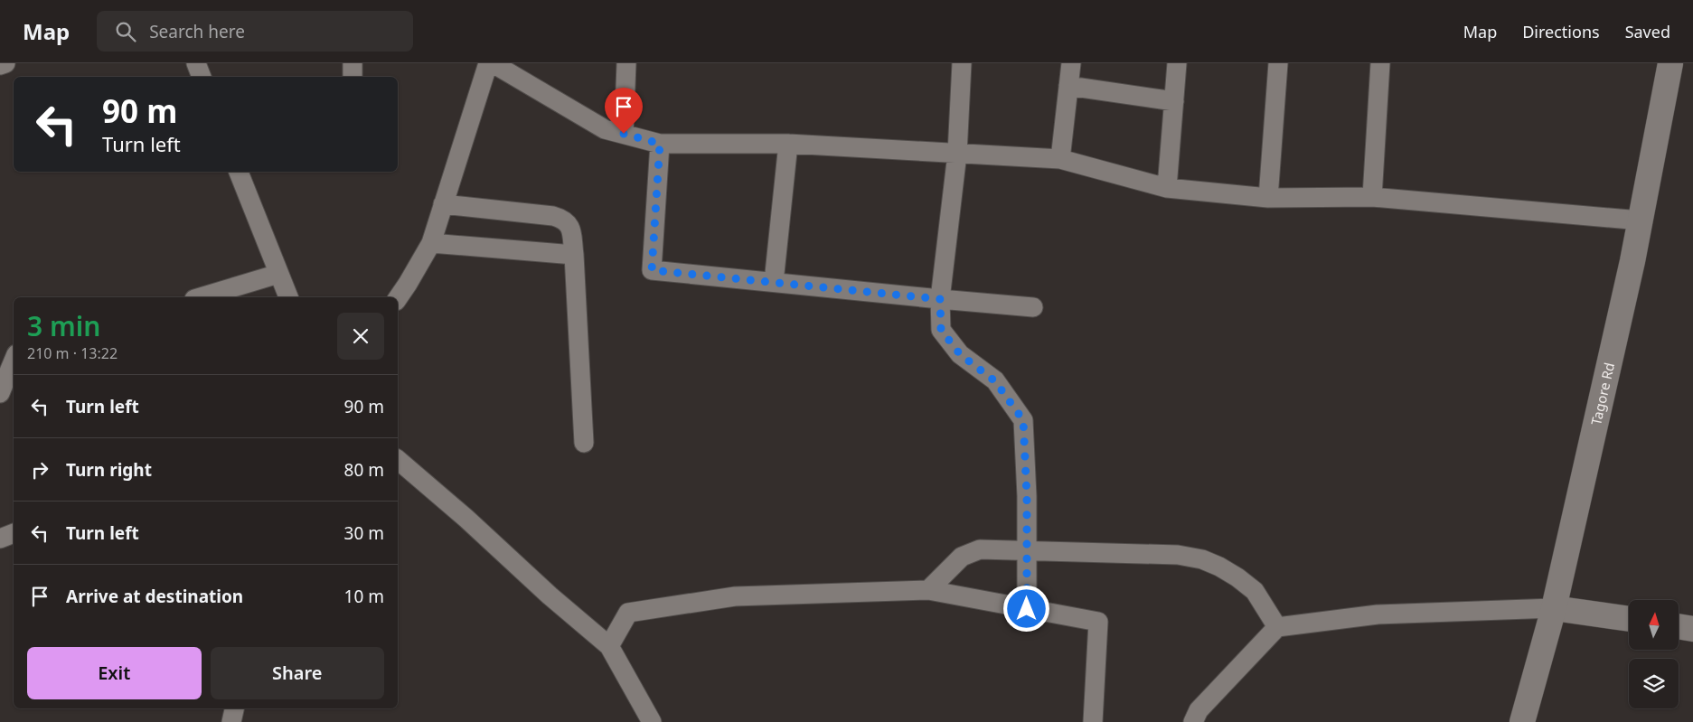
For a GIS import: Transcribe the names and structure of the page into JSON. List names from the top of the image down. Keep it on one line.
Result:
{"streets":{"main road":["Tagore Rd"]},"north":"top","page":{"header":"Map","search":"Search here","nav":["Map","Directions","Saved"],"turn":["90 m","Turn left"],"heading":["3 min","210 m · 13:22"],"list":[{"name":"Turn left","value":"90 m"},{"name":"Turn right","value":"80 m"},{"name":"Turn left","value":"30 m"},{"name":"Arrive at destination","value":"10 m"}],"buttons":["Exit","Share"]}}
